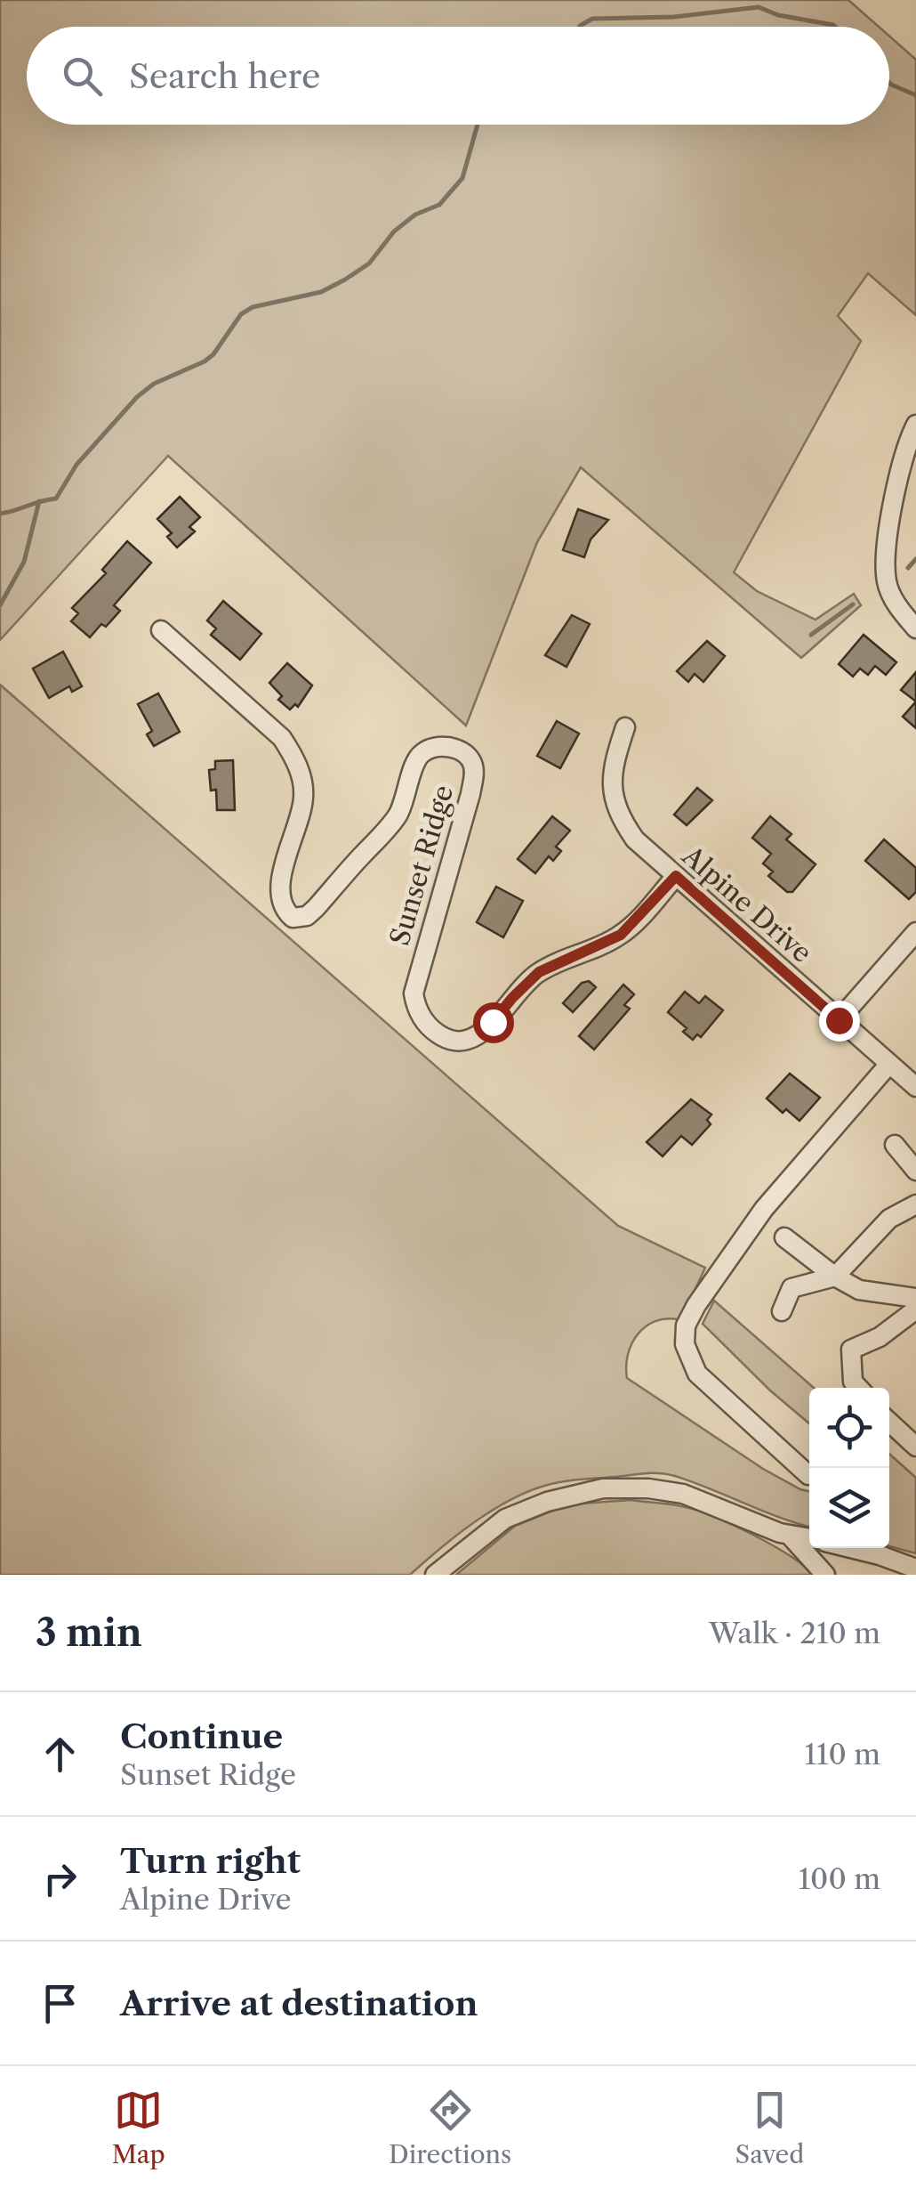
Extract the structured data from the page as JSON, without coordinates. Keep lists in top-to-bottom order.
{
  "streets": {
    "street": ["Sunset Ridge", "Alpine Drive"]
  },
  "crossings": [
    ["Sunset Ridge", "Alpine Drive"]
  ],
  "page": {
    "search": "Search here",
    "heading": ["3 min", "Walk · 210 m"],
    "list": [
      ["Continue", "Sunset Ridge", "110 m"],
      ["Turn right", "Alpine Drive", "100 m"],
      "Arrive at destination"
    ],
    "nav": ["Map", "Directions", "Saved"]
  }
}
